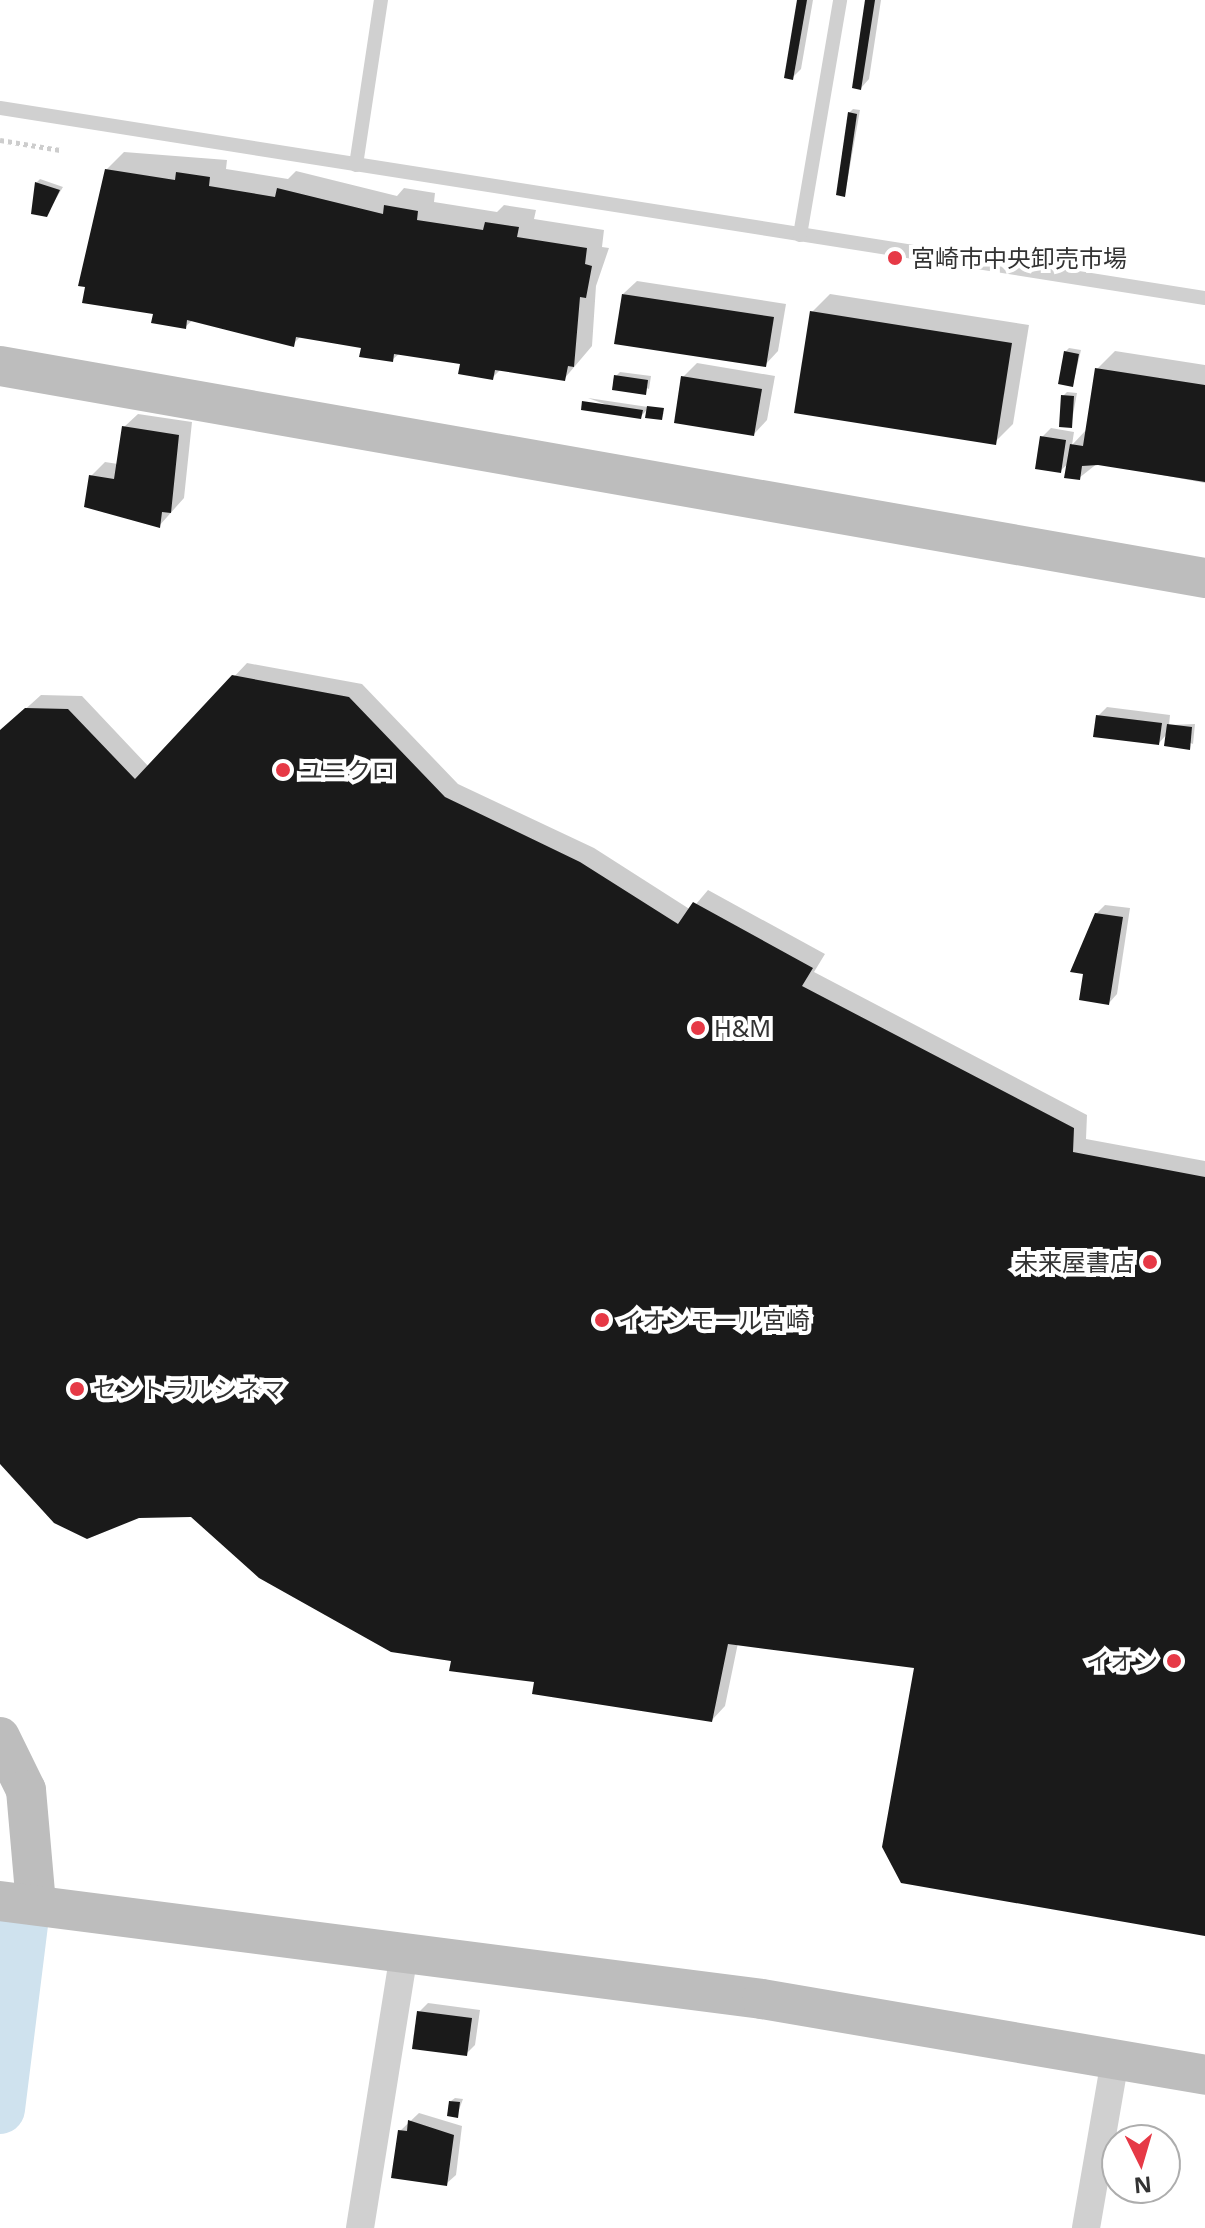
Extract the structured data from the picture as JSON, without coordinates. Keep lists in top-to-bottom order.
{
  "places": [
    "宮崎市中央卸売市場",
    "ユニクロ",
    "H&M",
    "未来屋書店",
    "イオンモール宮崎",
    "セントラルシネマ",
    "イオン"
  ],
  "north": "bottom"
}
